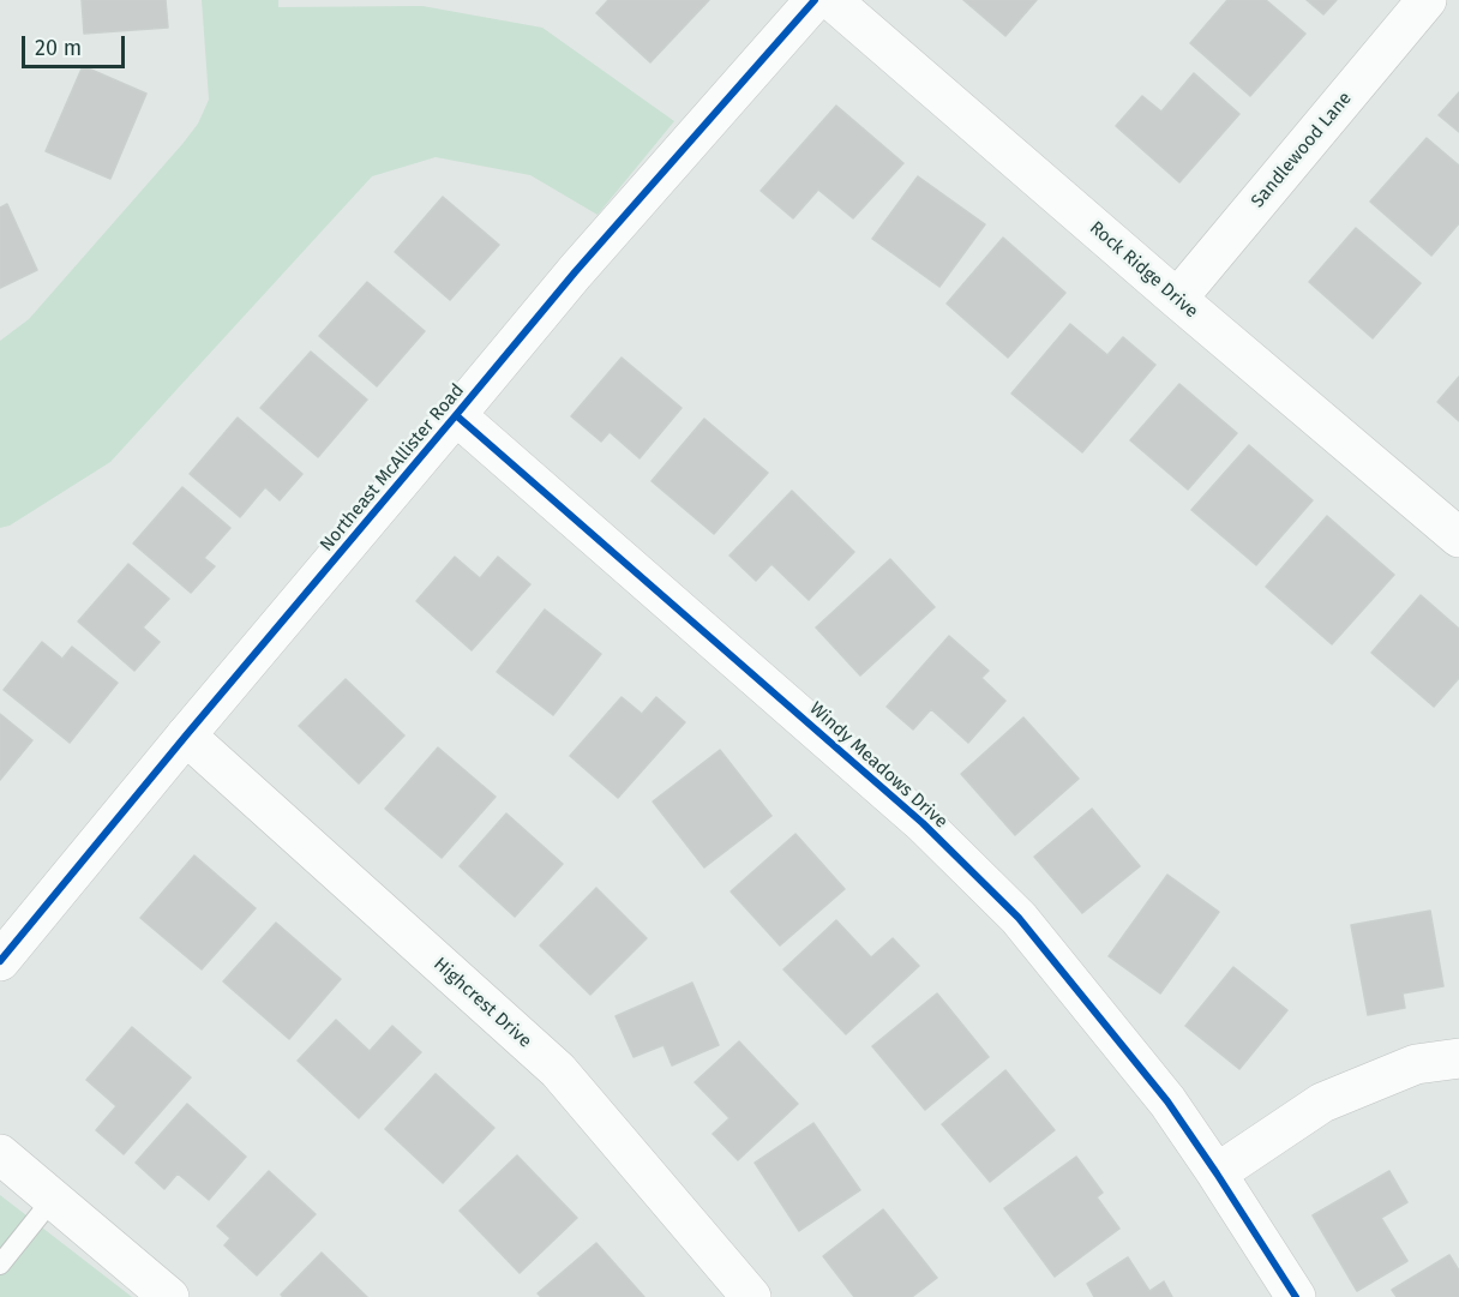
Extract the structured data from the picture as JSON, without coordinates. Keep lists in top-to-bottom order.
{
  "streets": {
    "street": [
      "Sandlewood Lane",
      "Rock Ridge Drive",
      "Northeast McAllister Road",
      "Windy Meadows Drive",
      "Highcrest Drive"
    ]
  },
  "crossings": [
    ["Sandlewood Lane", "Rock Ridge Drive"],
    ["Northeast McAllister Road", "Windy Meadows Drive"],
    ["Northeast McAllister Road", "Highcrest Drive"]
  ],
  "scale_bar": "20 m"
}
